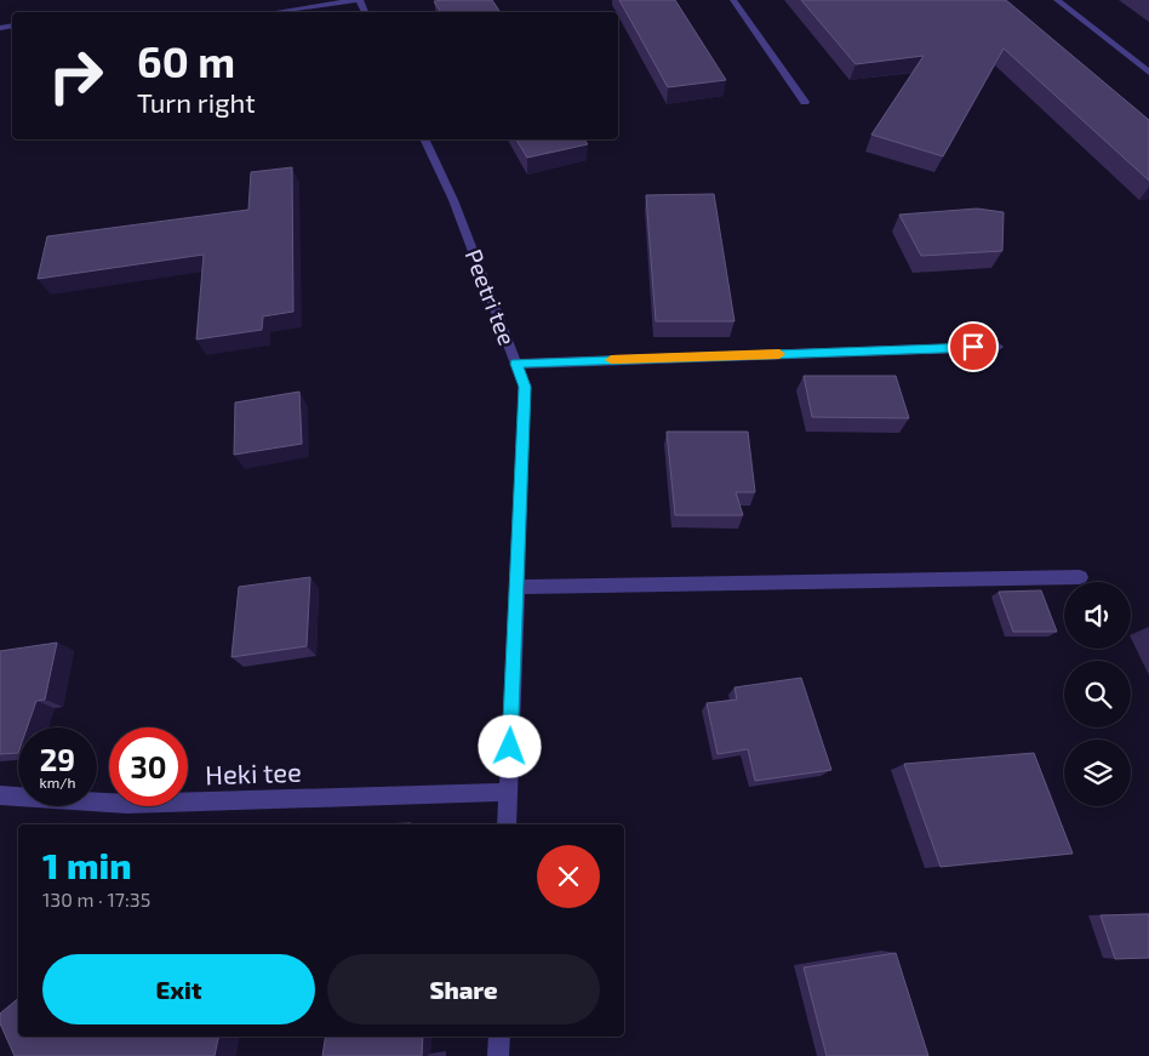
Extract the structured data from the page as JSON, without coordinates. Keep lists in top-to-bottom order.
{
  "streets": {
    "street": ["Peetri tee", "Heki tee"]
  },
  "crossings": [
    ["Peetri tee", "Heki tee"]
  ],
  "page": {
    "turn": ["60 m", "Turn right"],
    "speed": "29 km/h",
    "limit": "30",
    "heading": ["1 min", "130 m · 17:35"],
    "buttons": ["Exit", "Share"]
  }
}
